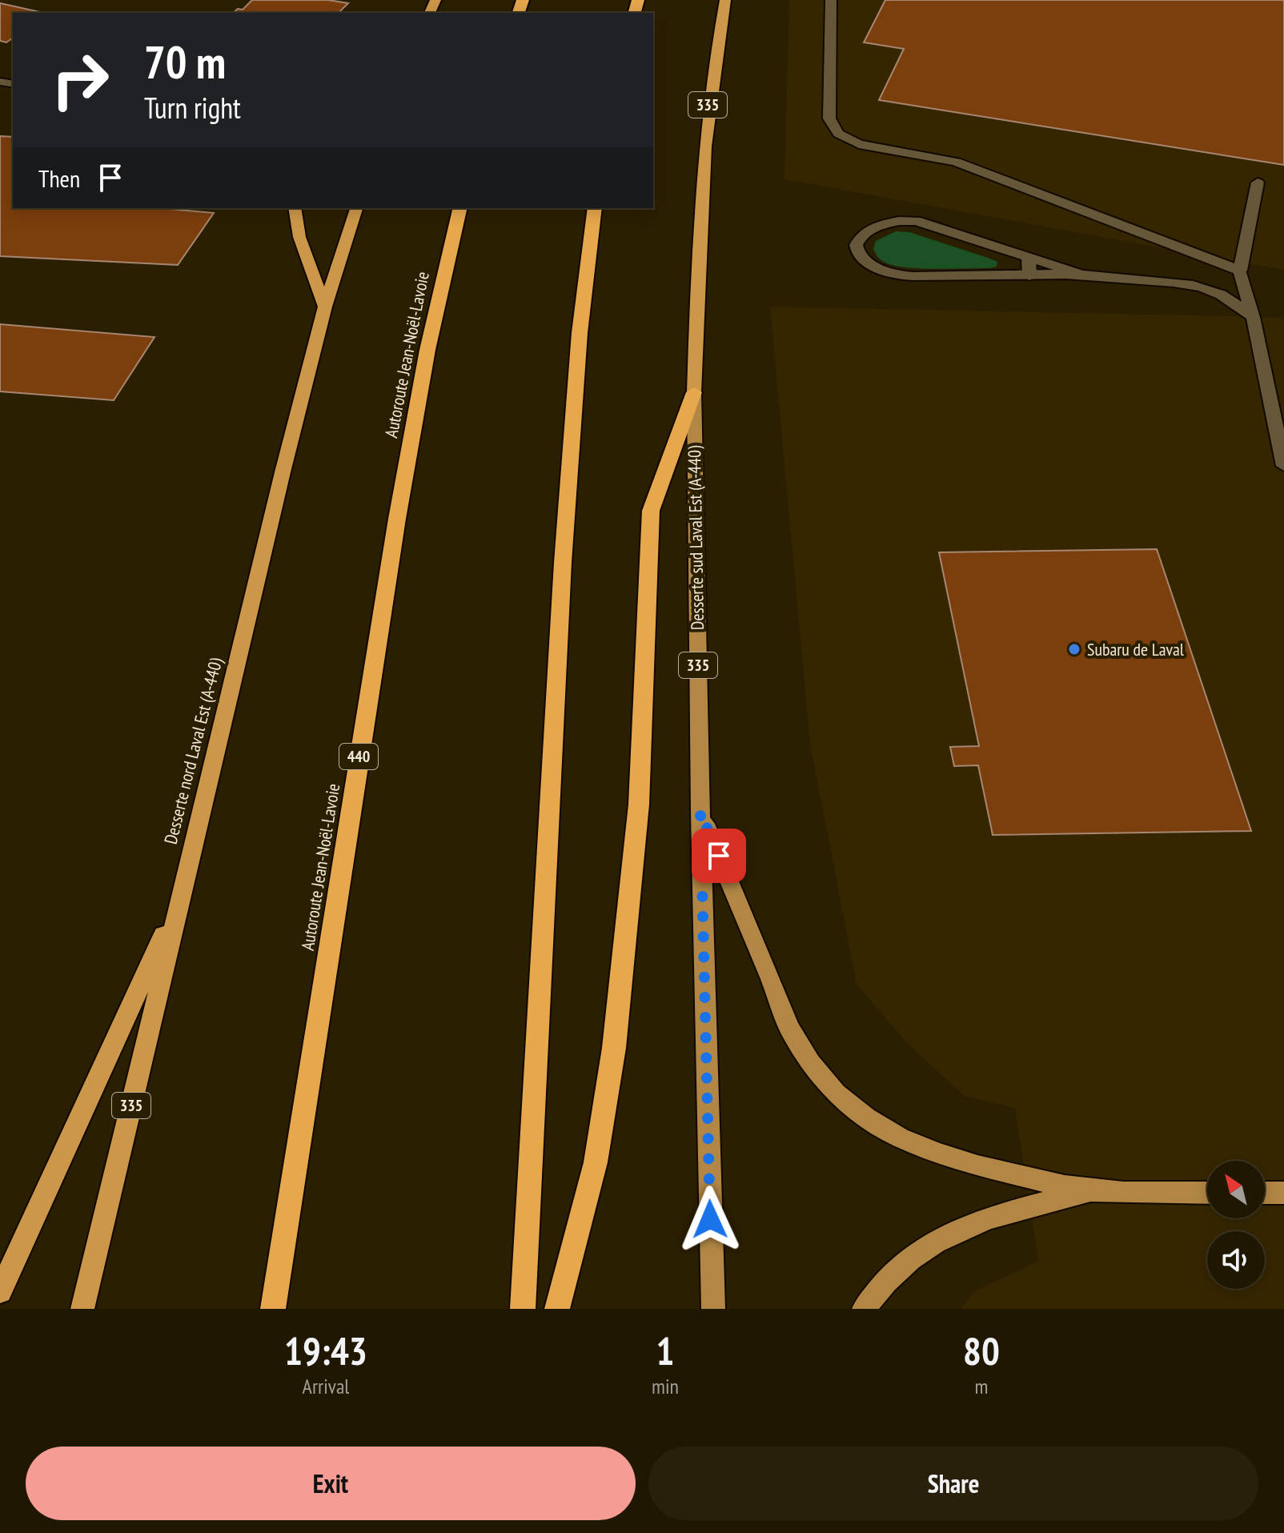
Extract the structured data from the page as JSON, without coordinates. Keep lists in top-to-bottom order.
{
  "streets": {
    "highway": [
      "335",
      "Autoroute Jean-Noël-Lavoie",
      "Desserte sud Laval Est (A-440)",
      "Desserte nord Laval Est (A-440)",
      "440"
    ]
  },
  "places": ["Subaru de Laval"],
  "north": "top left",
  "page": {
    "turn": ["70 m", "Turn right"],
    "then": "Then",
    "eta": [
      "19:43",
      "Arrival",
      "1",
      "min",
      "80",
      "m"
    ],
    "buttons": ["Exit", "Share"]
  }
}
